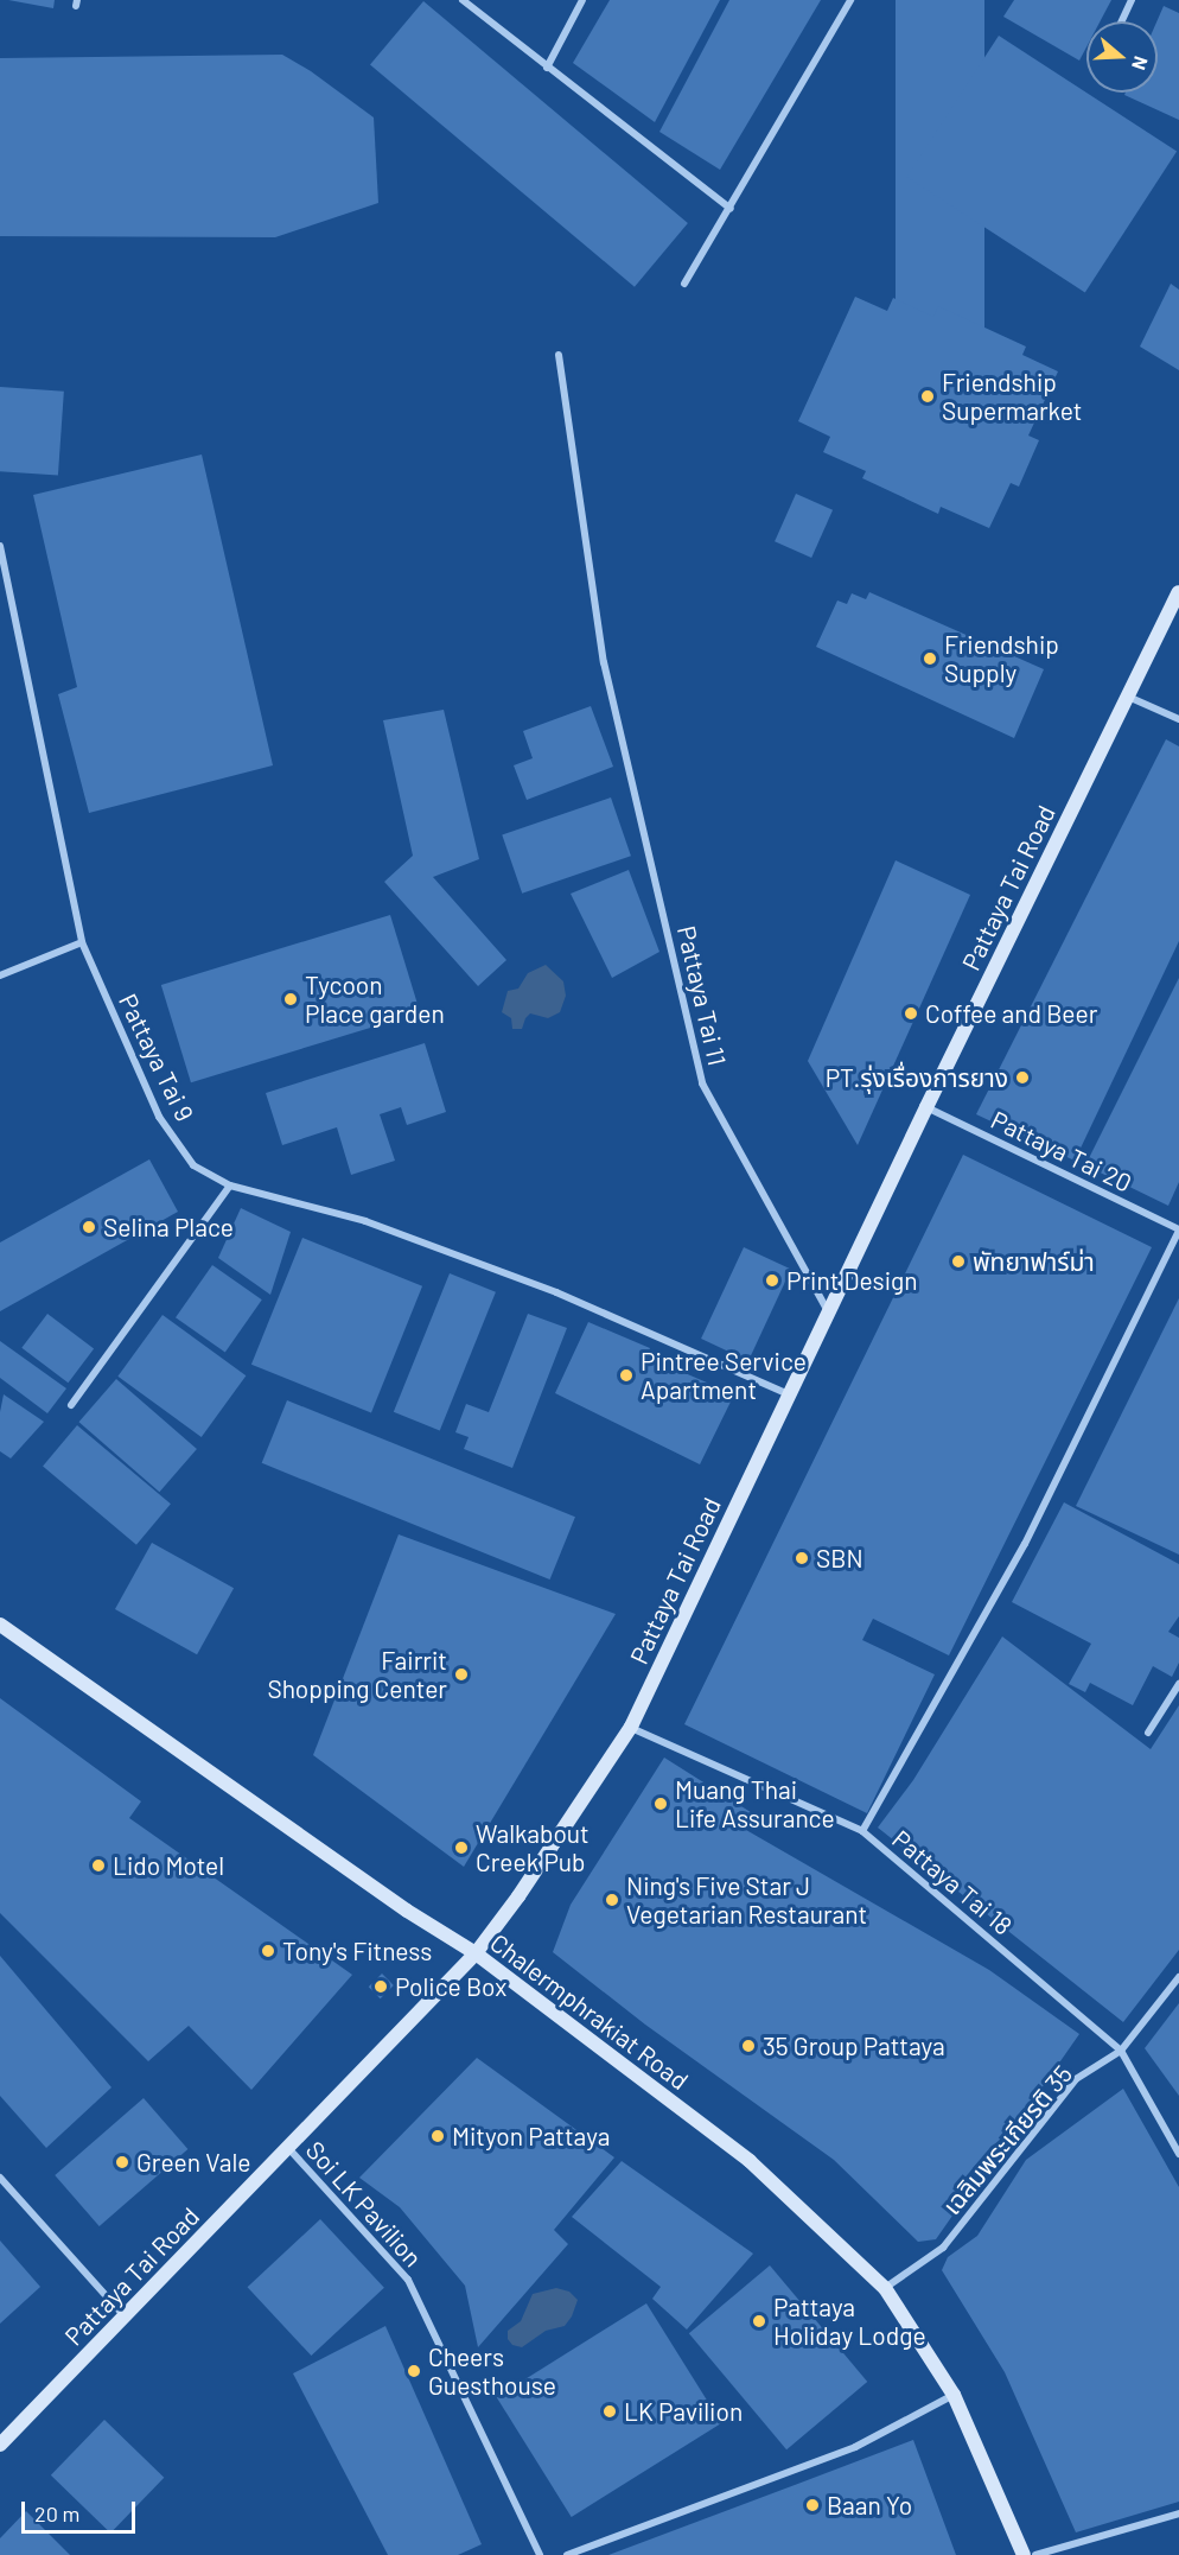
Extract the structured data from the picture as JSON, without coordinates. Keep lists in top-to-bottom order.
{
  "streets": {
    "main road": ["Pattaya Tai Road", "Chalermphrakiat Road"],
    "street": [
      "Pattaya Tai 11",
      "Pattaya Tai 9",
      "Pattaya Tai 20",
      "Pattaya Tai 18",
      "เฉลิมพระเกียรติ 35",
      "Soi LK Pavilion"
    ]
  },
  "crossings": [
    ["Pattaya Tai Road", "Pattaya Tai 11"],
    ["Pattaya Tai Road", "Pattaya Tai 9"],
    ["Pattaya Tai Road", "Pattaya Tai 20"],
    ["Pattaya Tai Road", "Pattaya Tai 18"],
    ["Pattaya Tai Road", "Chalermphrakiat Road"],
    ["Pattaya Tai Road", "Soi LK Pavilion"],
    ["Pattaya Tai 18", "เฉลิมพระเกียรติ 35"],
    ["Chalermphrakiat Road", "เฉลิมพระเกียรติ 35"]
  ],
  "places": [
    "Friendship Supermarket",
    "Friendship Supply",
    "Tycoon Place garden",
    "Coffee and Beer",
    "PT.รุ่งเรื่องการยาง",
    "Selina Place",
    "พัทยาฟาร์ม่า",
    "Print Design",
    "Pintree Service Apartment",
    "SBN",
    "Fairrit Shopping Center",
    "Muang Thai Life Assurance",
    "Walkabout Creek Pub",
    "Lido Motel",
    "Ning's Five Star J Vegetarian Restaurant",
    "Tony's Fitness",
    "Police Box",
    "35 Group Pattaya",
    "Mityon Pattaya",
    "Green Vale",
    "Pattaya Holiday Lodge",
    "Cheers Guesthouse",
    "LK Pavilion",
    "Baan Yo"
  ],
  "scale_bar": "20 m",
  "north": "right"
}
